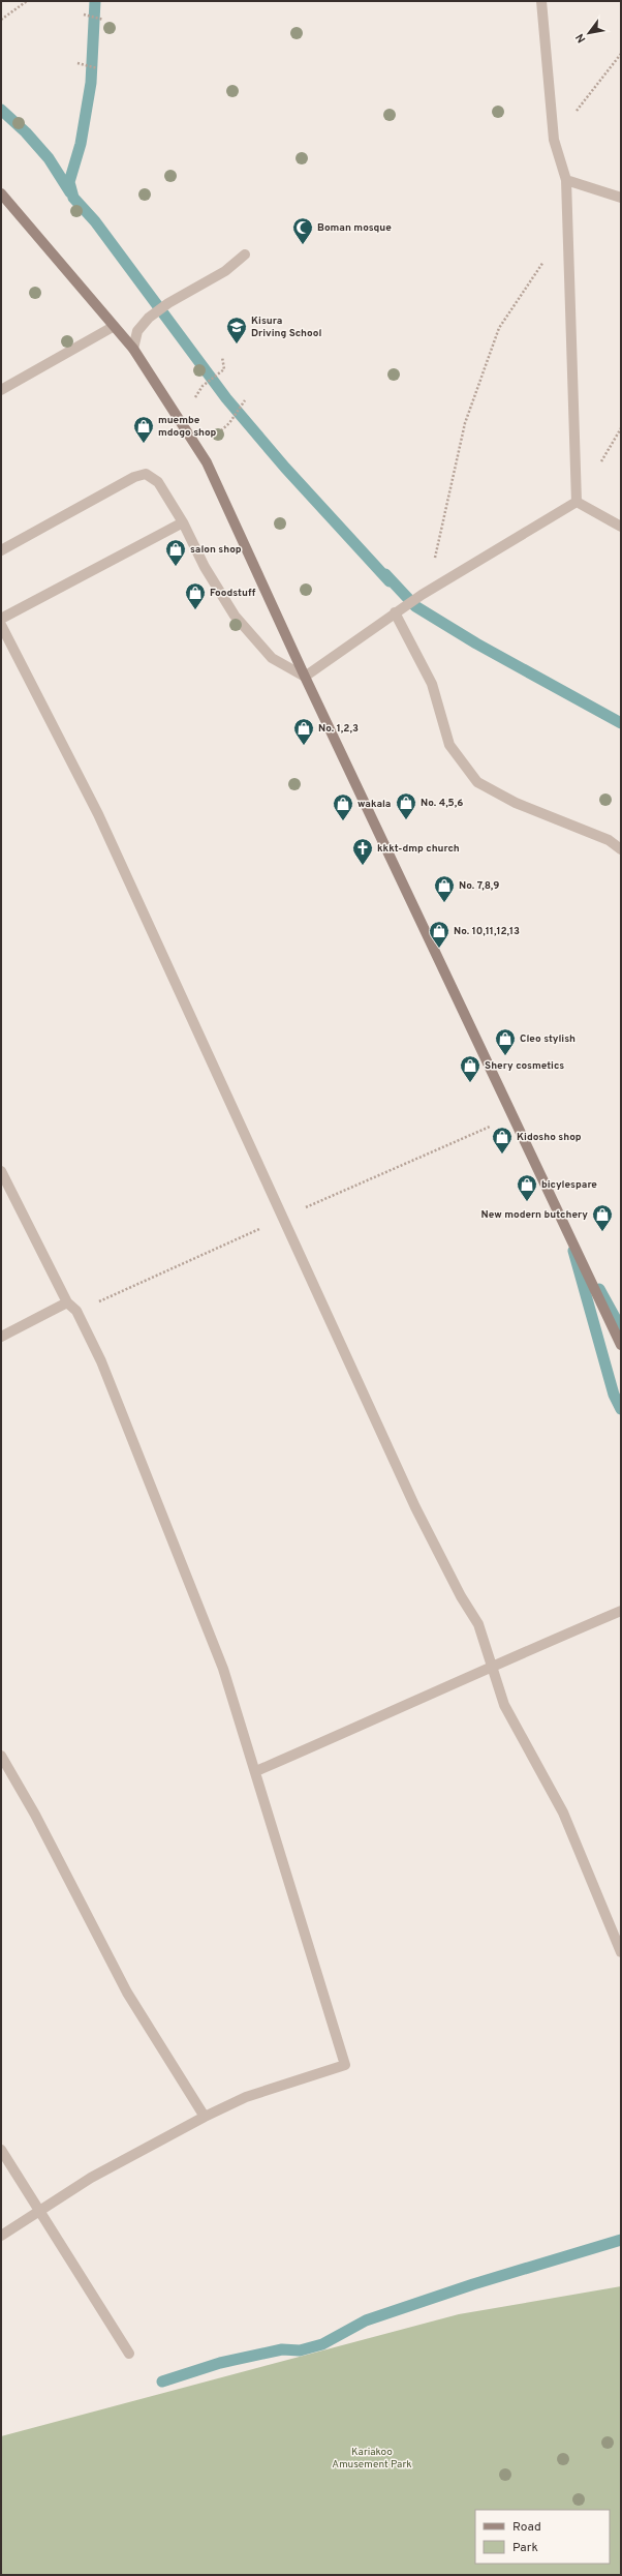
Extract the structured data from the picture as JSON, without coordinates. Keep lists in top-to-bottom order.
{
  "parks": ["Kariakoo Amusement Park"],
  "places": {
    "mosque": ["Boman mosque"],
    "school or university": ["Kisura Driving School"],
    "shop": [
      "muembe mdogo shop",
      "salon shop",
      "Foodstuff",
      "No. 1,2,3",
      "No. 4,5,6",
      "wakala",
      "No. 7,8,9",
      "No. 10,11,12,13",
      "Cleo stylish",
      "Shery cosmetics",
      "Kidosho shop",
      "bicylespare",
      "New modern butchery"
    ],
    "church": ["kkkt-dmp church"]
  },
  "legend": ["Road", "Park"],
  "north": "bottom left"
}
